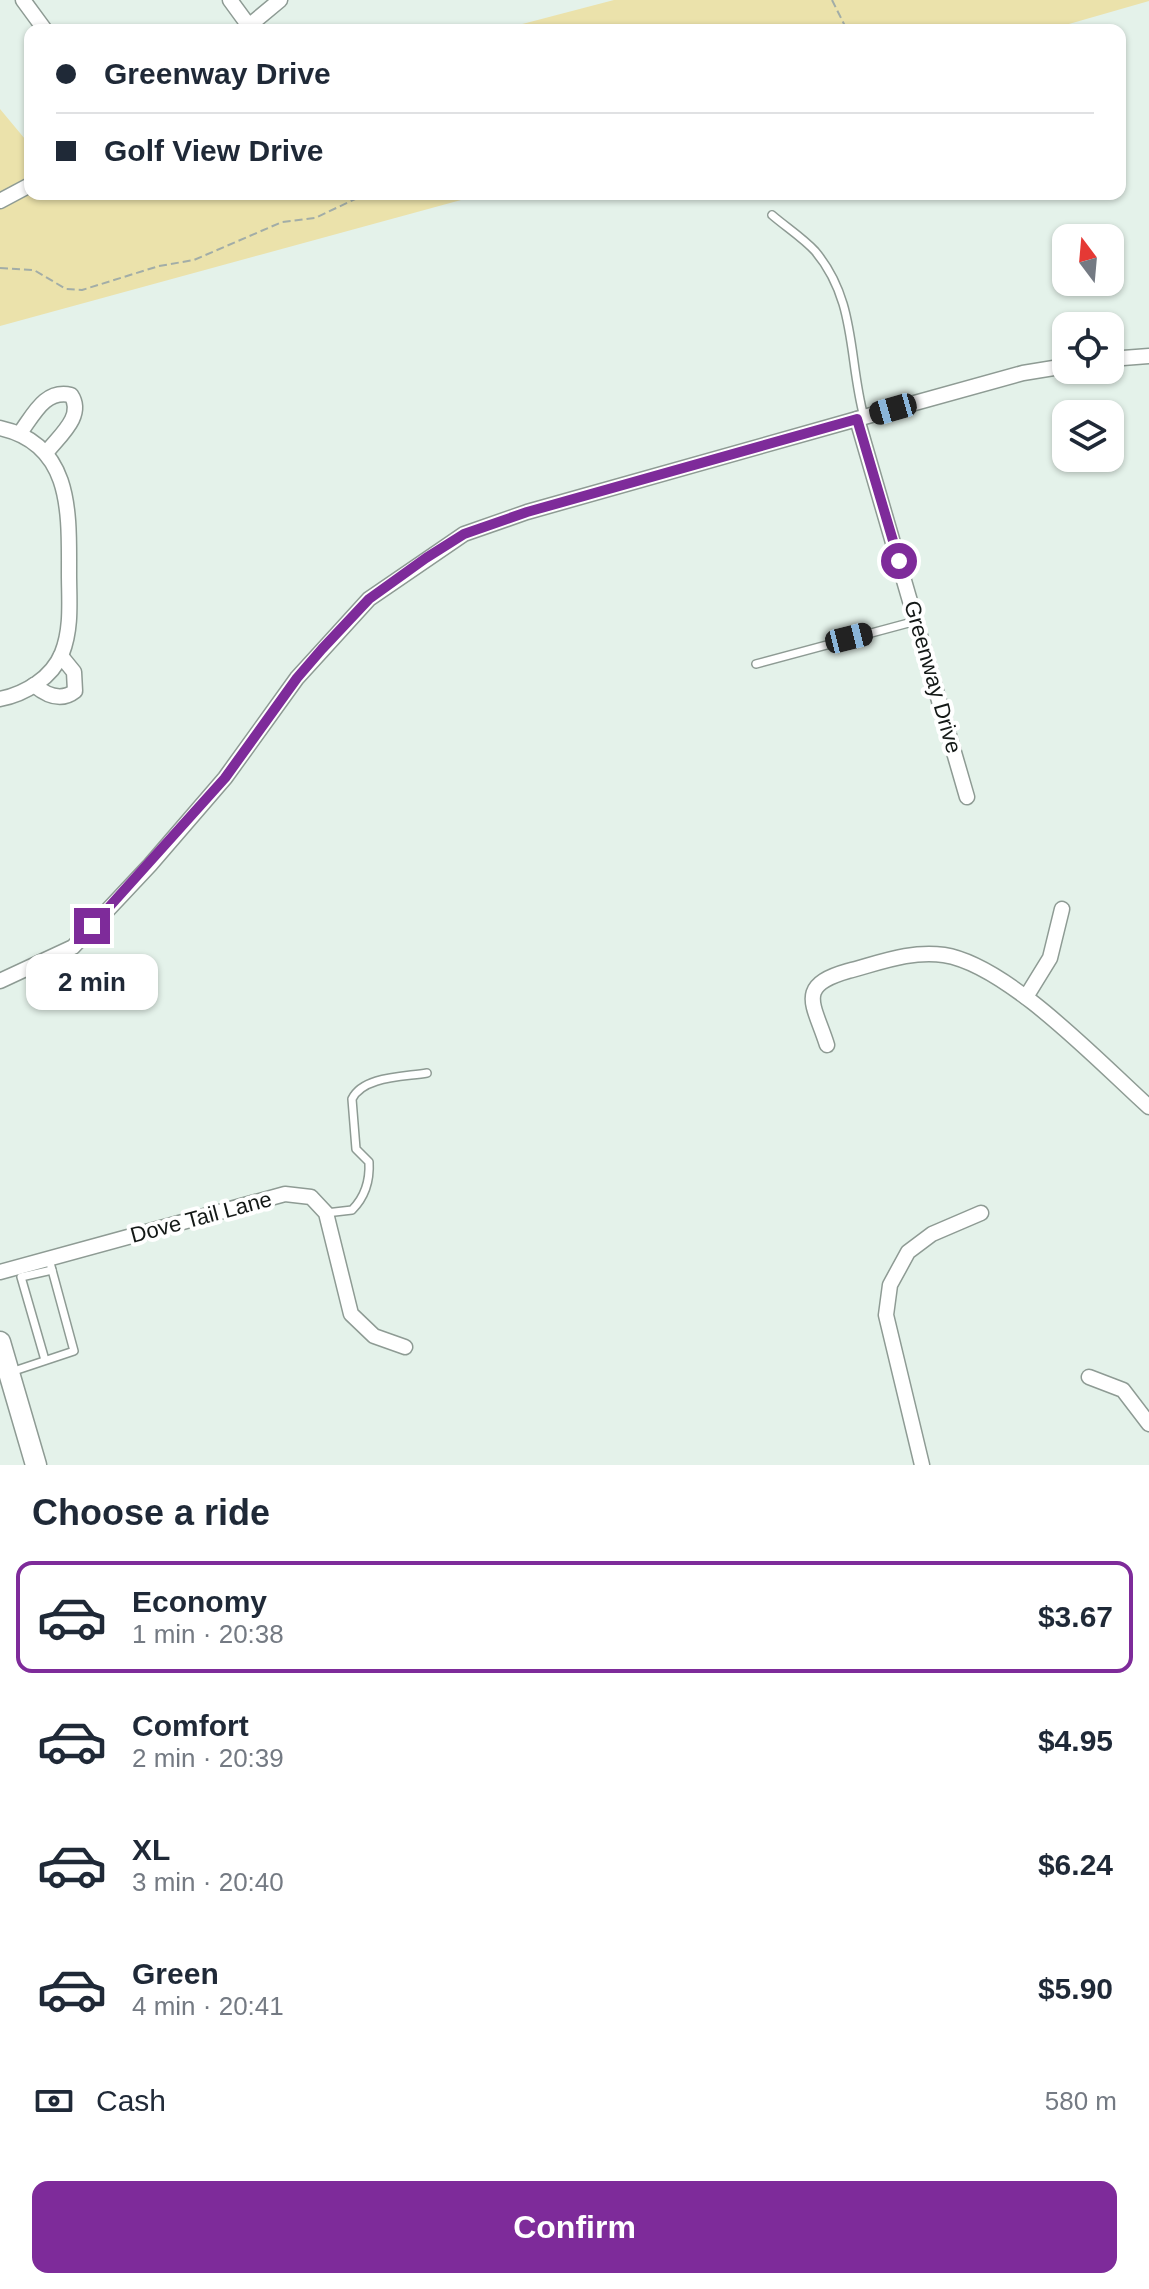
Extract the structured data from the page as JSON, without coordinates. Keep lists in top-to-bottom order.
{
  "streets": {
    "street": ["Greenway Drive", "Dove Tail Lane"]
  },
  "north": "top",
  "page": {
    "banner": ["Greenway Drive", "Golf View Drive"],
    "bubble": "2 min",
    "heading": "Choose a ride",
    "list": [
      {
        "name": "Economy",
        "note": "1 min · 20:38",
        "value": "$3.67"
      },
      {
        "name": "Comfort",
        "note": "2 min · 20:39",
        "value": "$4.95"
      },
      {
        "name": "XL",
        "note": "3 min · 20:40",
        "value": "$6.24"
      },
      {
        "name": "Green",
        "note": "4 min · 20:41",
        "value": "$5.90"
      }
    ],
    "pay": ["Cash", "580 m"],
    "buttons": "Confirm"
  }
}
